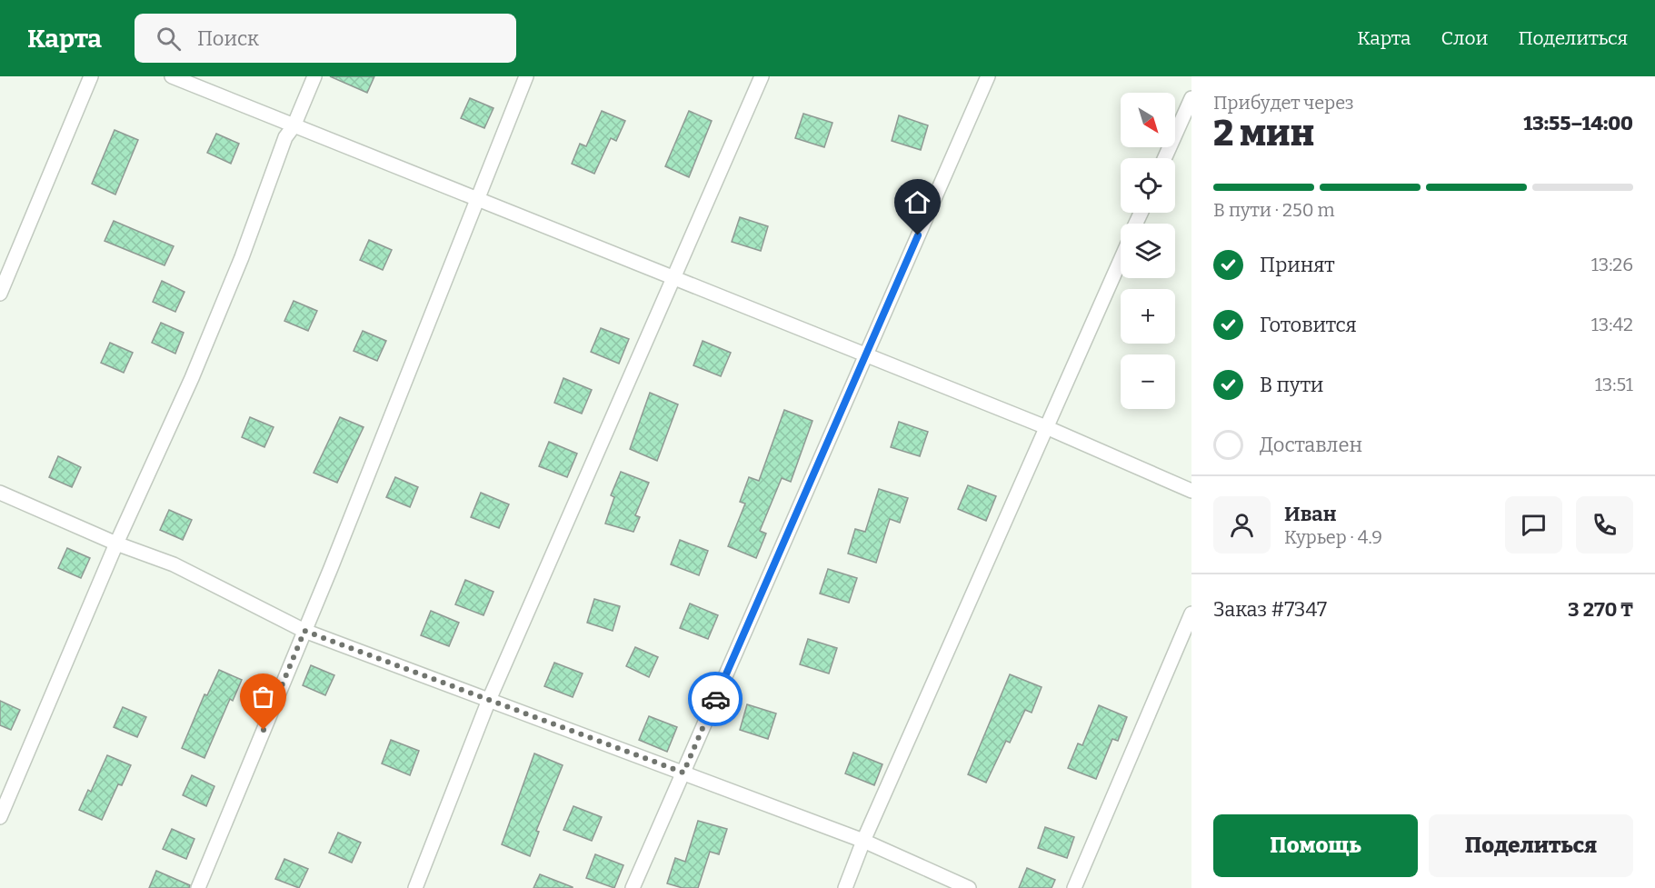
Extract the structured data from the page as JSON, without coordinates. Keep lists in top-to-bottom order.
{
  "north": "bottom right",
  "page": {
    "header": "Карта",
    "search": "Поиск",
    "nav": ["Карта", "Слои", "Поделиться"],
    "heading": ["2 мин", "Прибудет через", "13:55–14:00"],
    "panel": [
      "Иван",
      "Курьер · 4.9",
      "Заказ #7347",
      "3 270 ₸"
    ],
    "map_buttons": ["+", "−"],
    "bar": "В пути · 250 m",
    "list": [
      ["Принят", "13:26"],
      ["Готовится", "13:42"],
      ["В пути", "13:51"],
      "Доставлен"
    ],
    "buttons": ["Помощь", "Поделиться"]
  }
}
